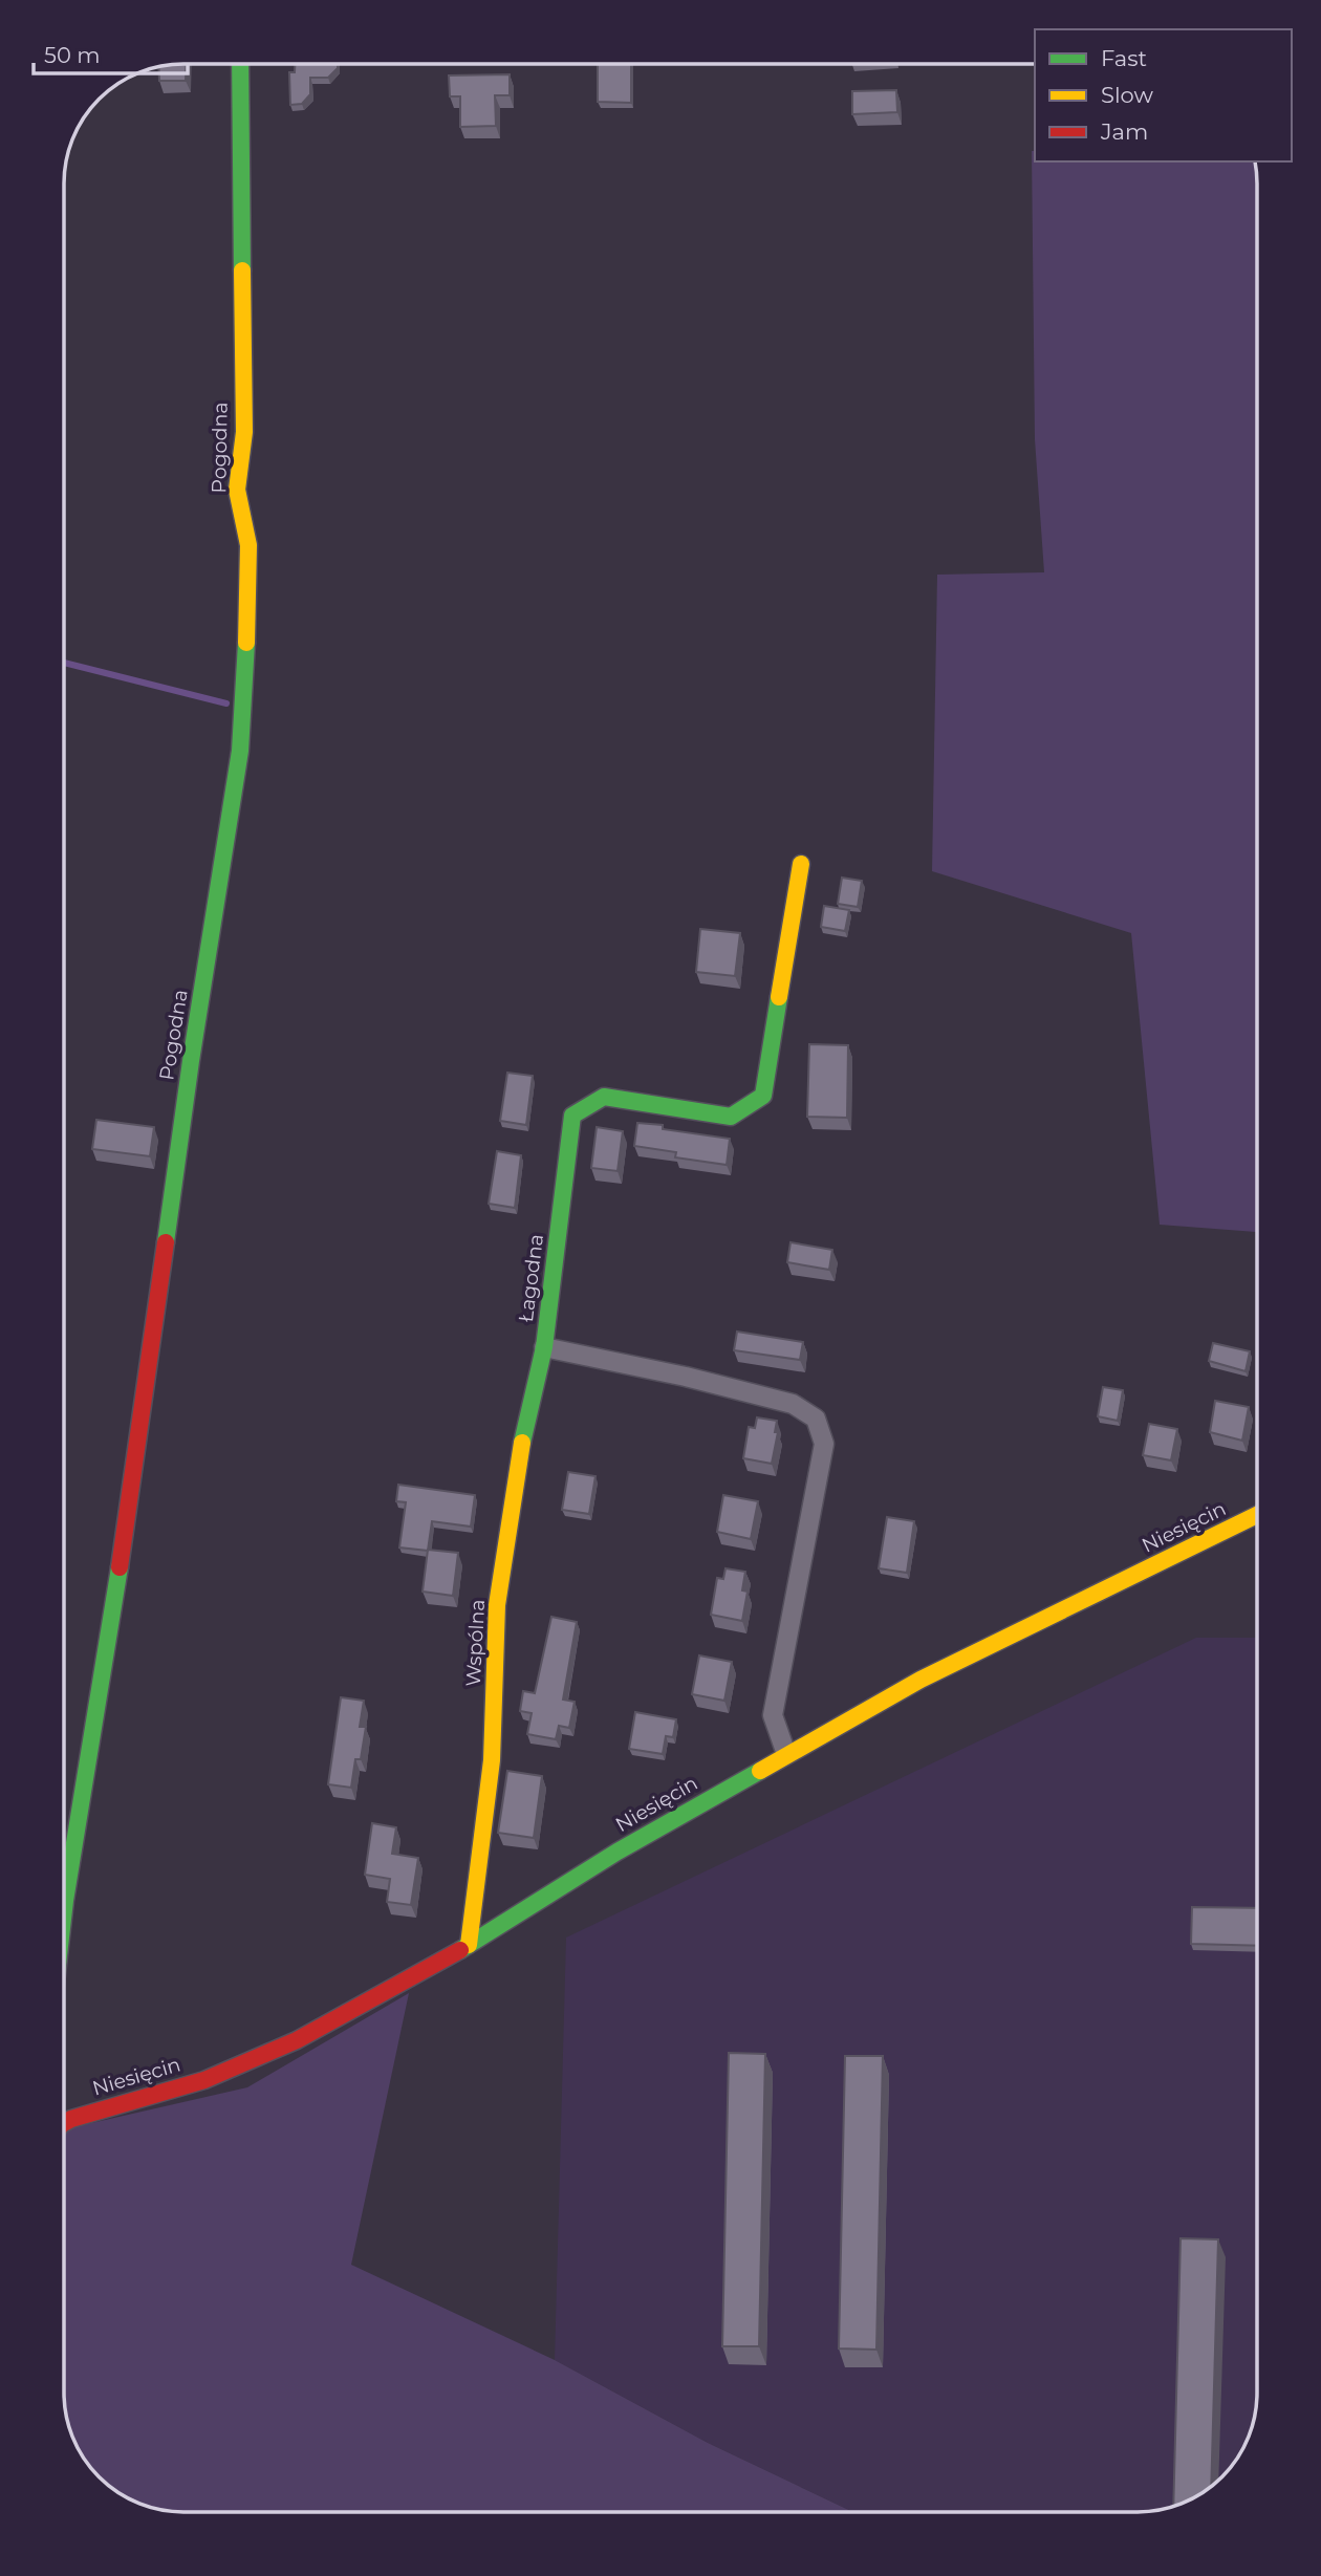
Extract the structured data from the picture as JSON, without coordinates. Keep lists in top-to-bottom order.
{
  "streets": {
    "street": [
      "Pogodna",
      "Łagodna",
      "Niesięcin",
      "Wspólna"
    ]
  },
  "crossings": [
    ["Łagodna", "Niesięcin"],
    ["Łagodna", "Wspólna"],
    ["Niesięcin", "Wspólna"]
  ],
  "legend": ["Fast", "Slow", "Jam"],
  "scale_bar": "50 m"
}
